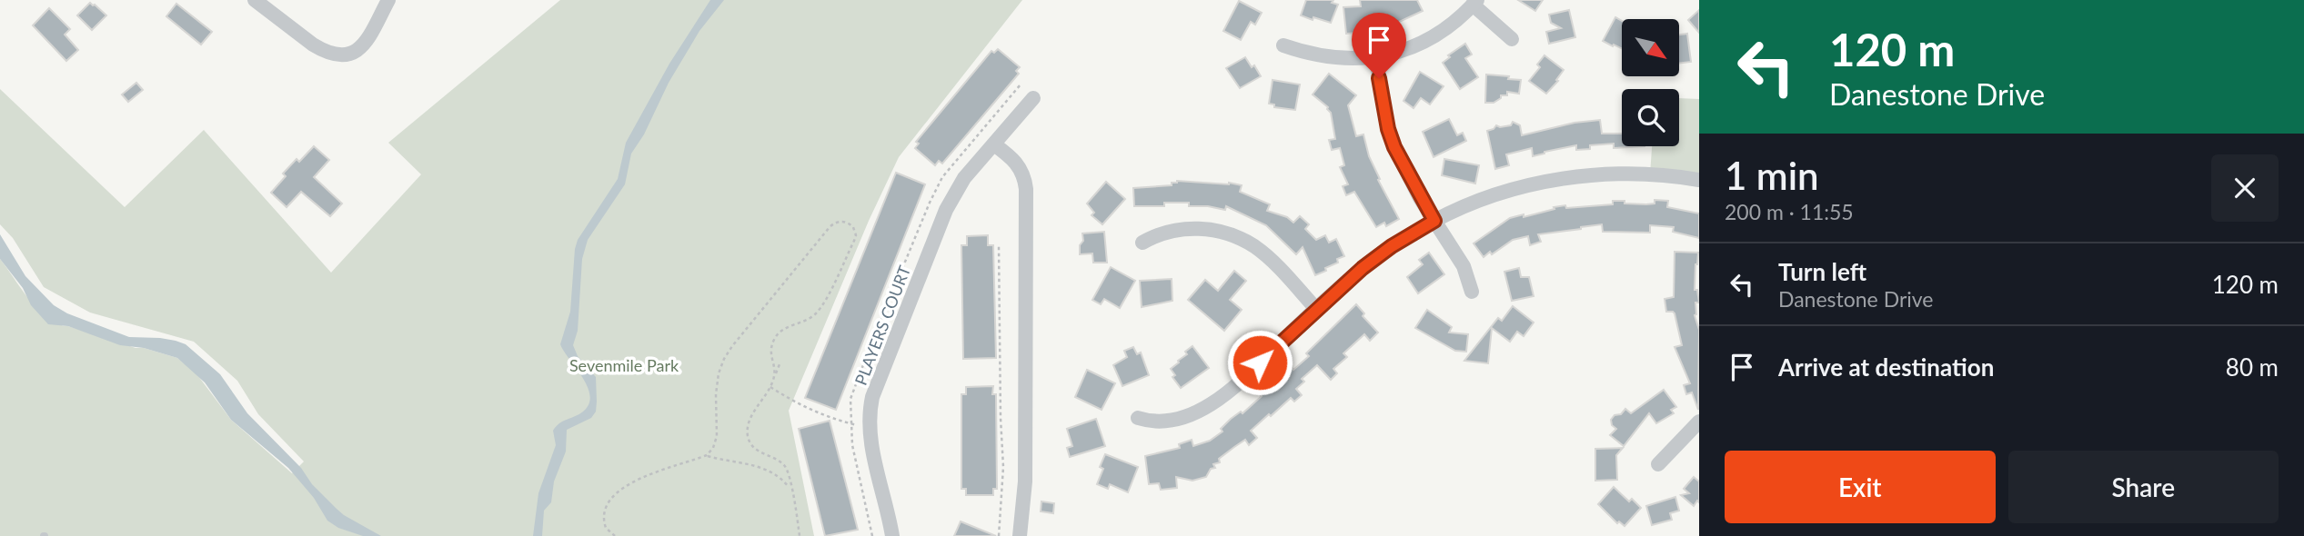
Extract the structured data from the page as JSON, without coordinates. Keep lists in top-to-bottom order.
{
  "streets": {
    "street": ["PLAYERS COURT"]
  },
  "parks": ["Sevenmile Park"],
  "north": "bottom right",
  "page": {
    "turn": ["120 m", "Danestone Drive"],
    "heading": ["1 min", "200 m · 11:55"],
    "list": [
      {
        "name": "Turn left",
        "note": "Danestone Drive",
        "value": "120 m"
      },
      {
        "name": "Arrive at destination",
        "value": "80 m"
      }
    ],
    "buttons": ["Exit", "Share"]
  }
}
